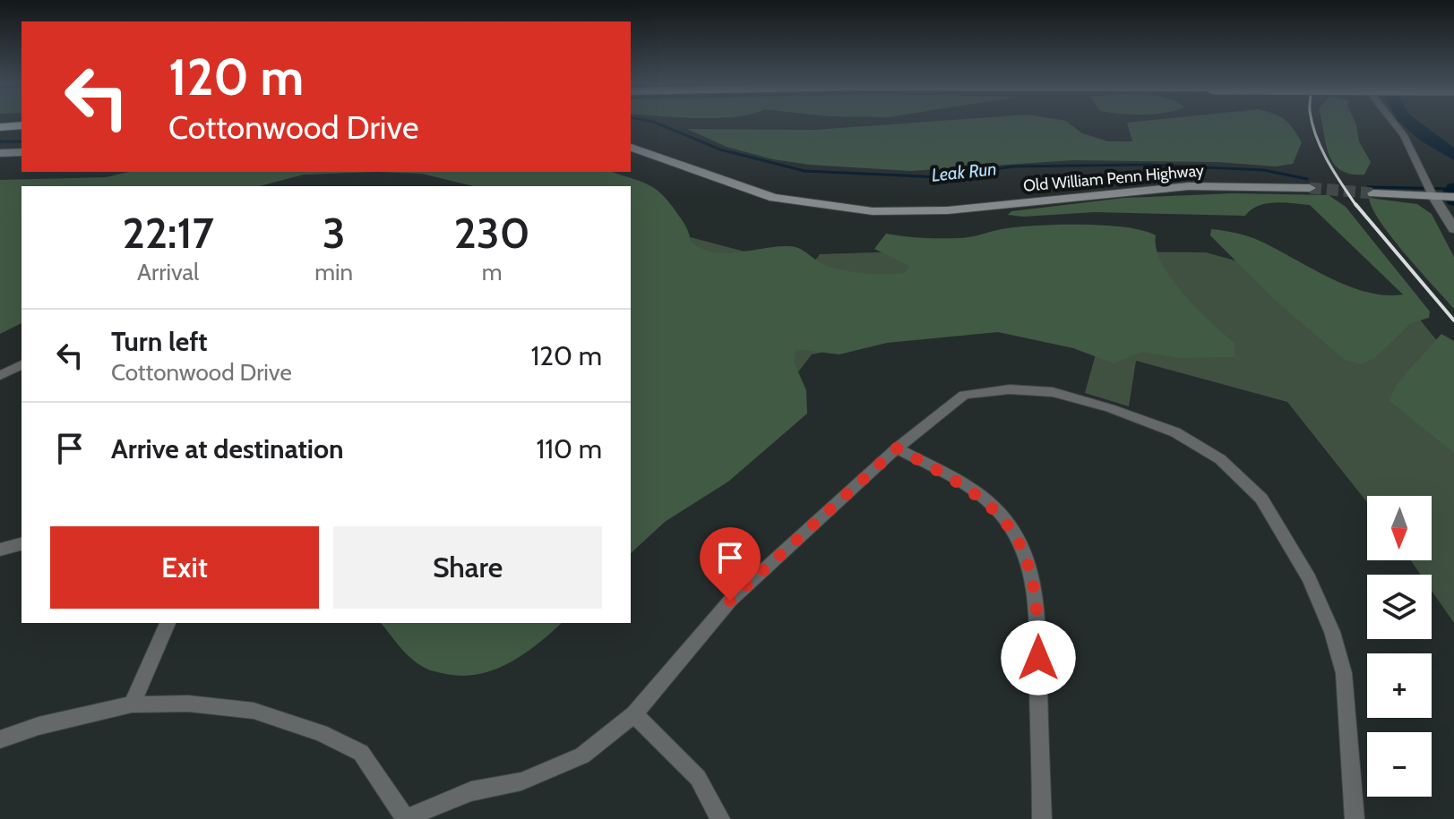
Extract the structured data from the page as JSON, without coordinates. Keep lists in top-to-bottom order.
{
  "streets": {
    "main road": ["Old William Penn Highway"]
  },
  "water": ["Leak Run"],
  "north": "bottom",
  "page": {
    "turn": ["120 m", "Cottonwood Drive"],
    "eta": [
      "22:17",
      "Arrival",
      "3",
      "min",
      "230",
      "m"
    ],
    "list": [
      {
        "name": "Turn left",
        "note": "Cottonwood Drive",
        "value": "120 m"
      },
      {
        "name": "Arrive at destination",
        "value": "110 m"
      }
    ],
    "map_buttons": ["+", "−"],
    "buttons": ["Exit", "Share"]
  }
}
